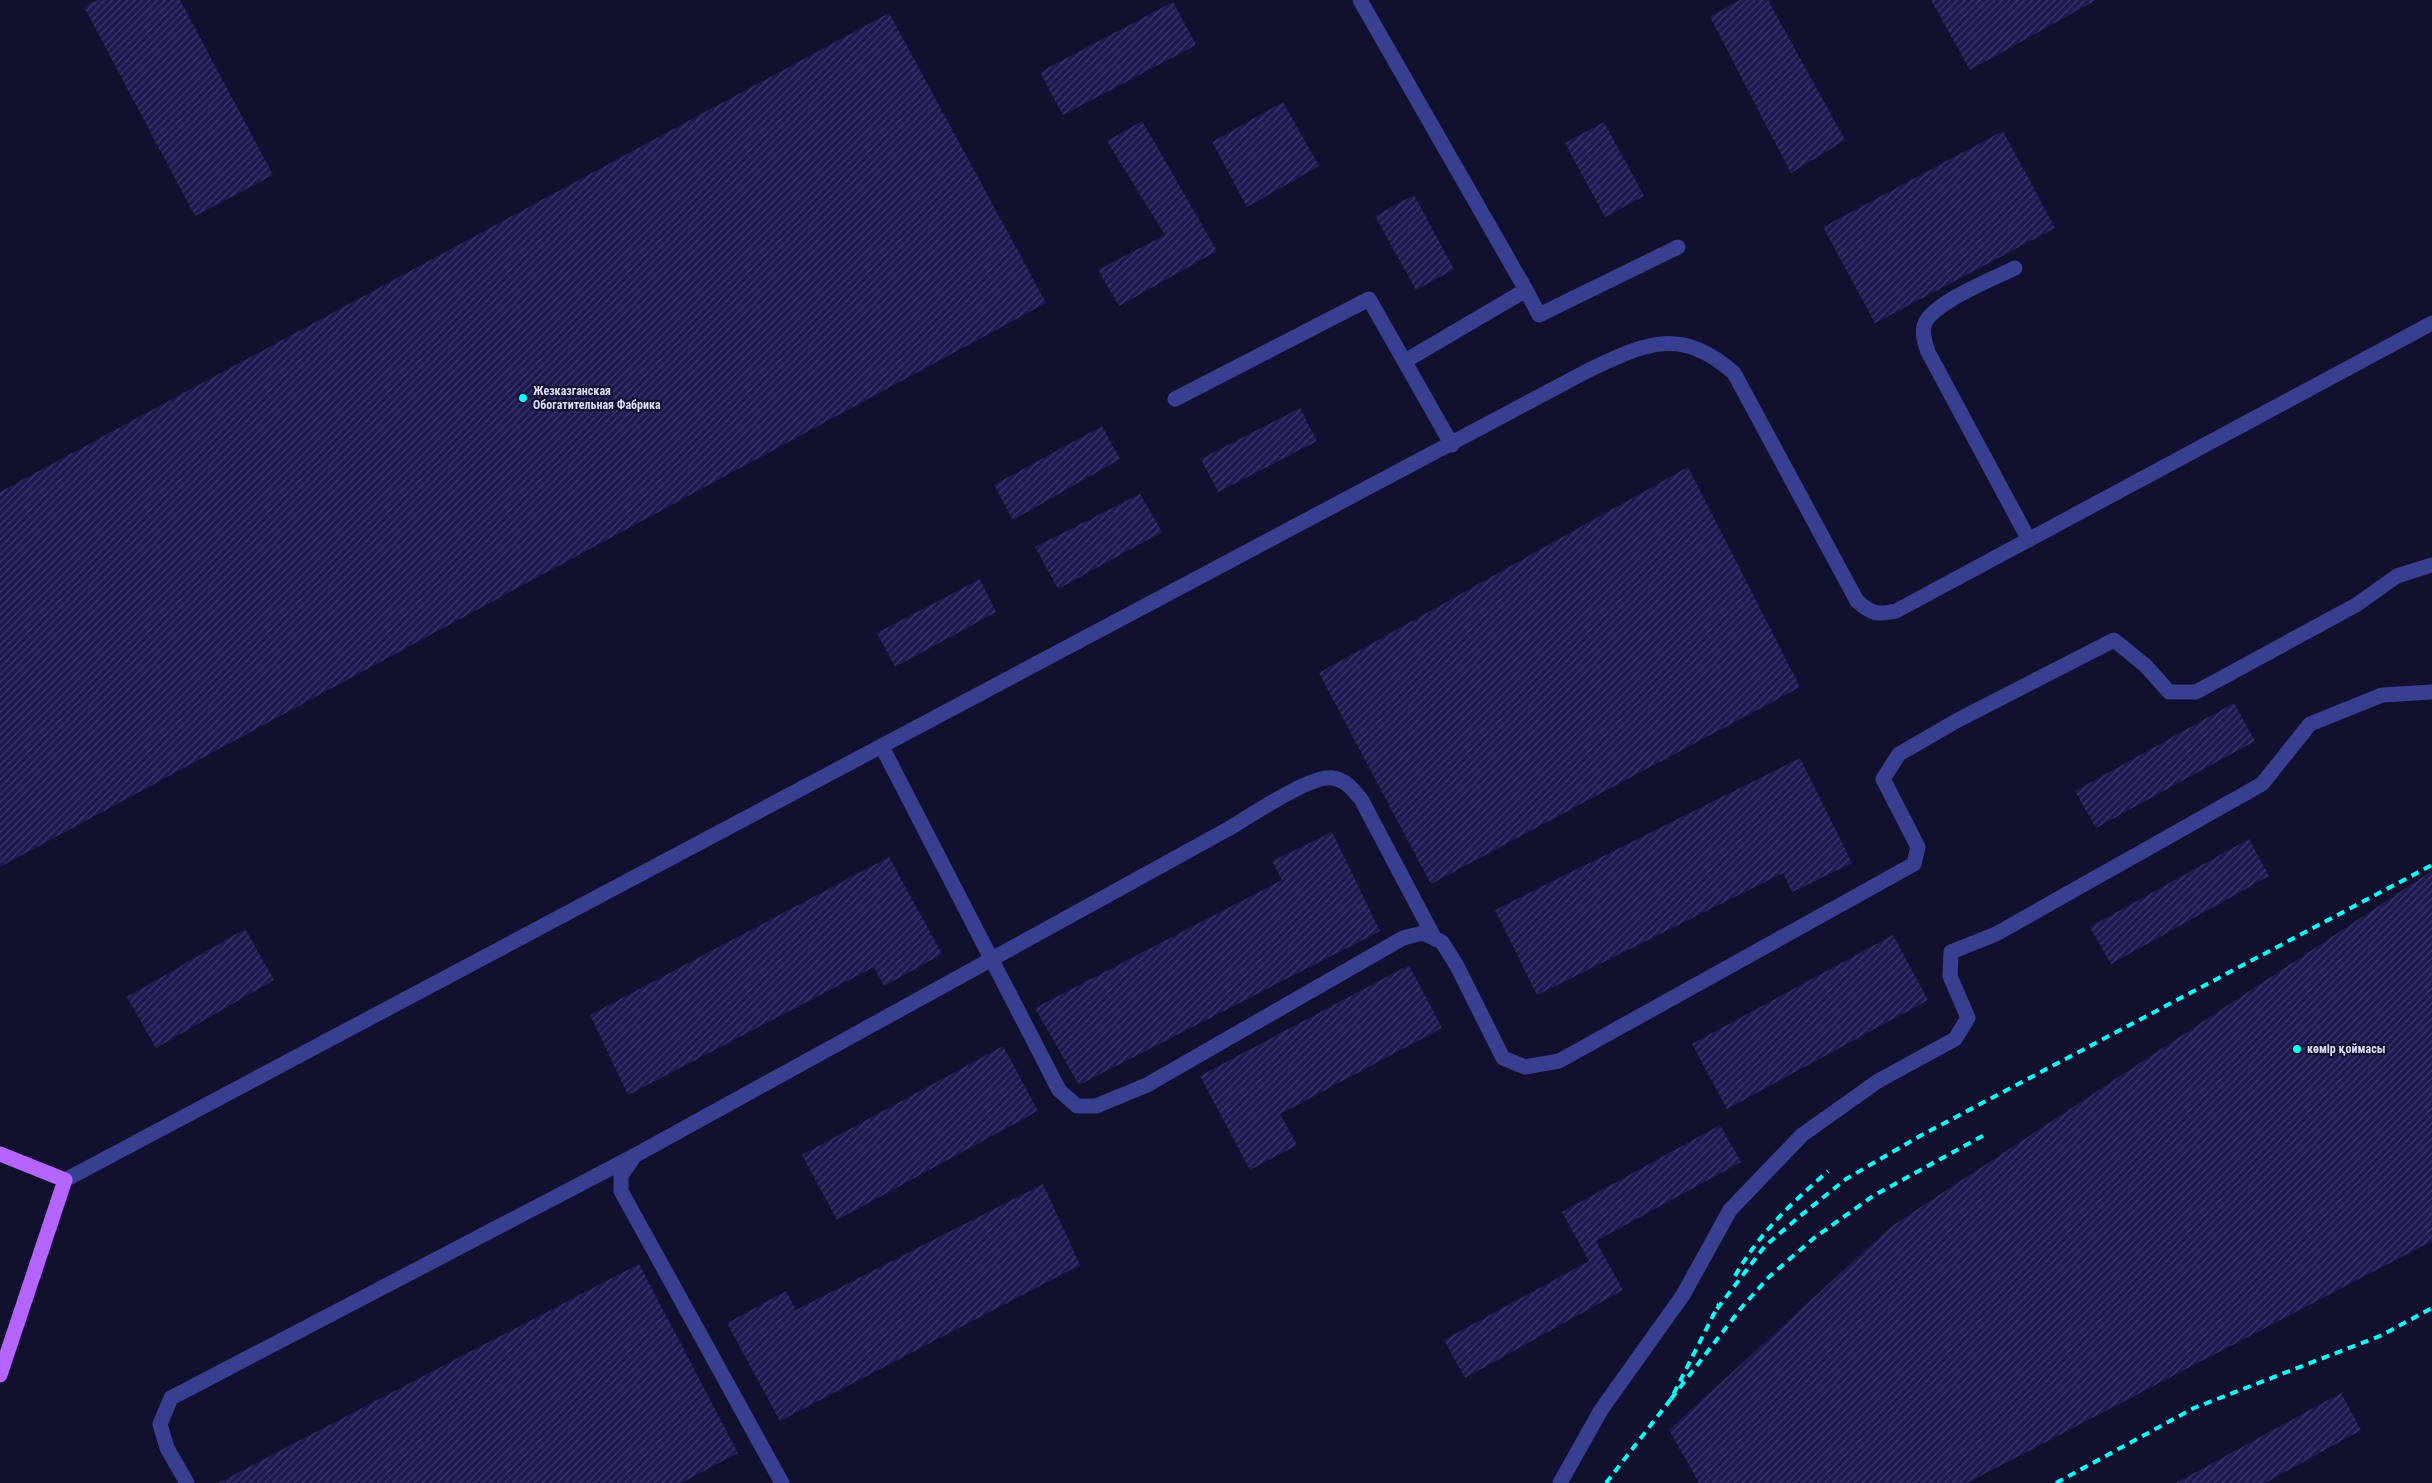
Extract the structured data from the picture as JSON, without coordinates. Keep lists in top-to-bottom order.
{
  "places": ["Жезказганская Обогатительная Фабрика", "көмір қоймасы"]
}
